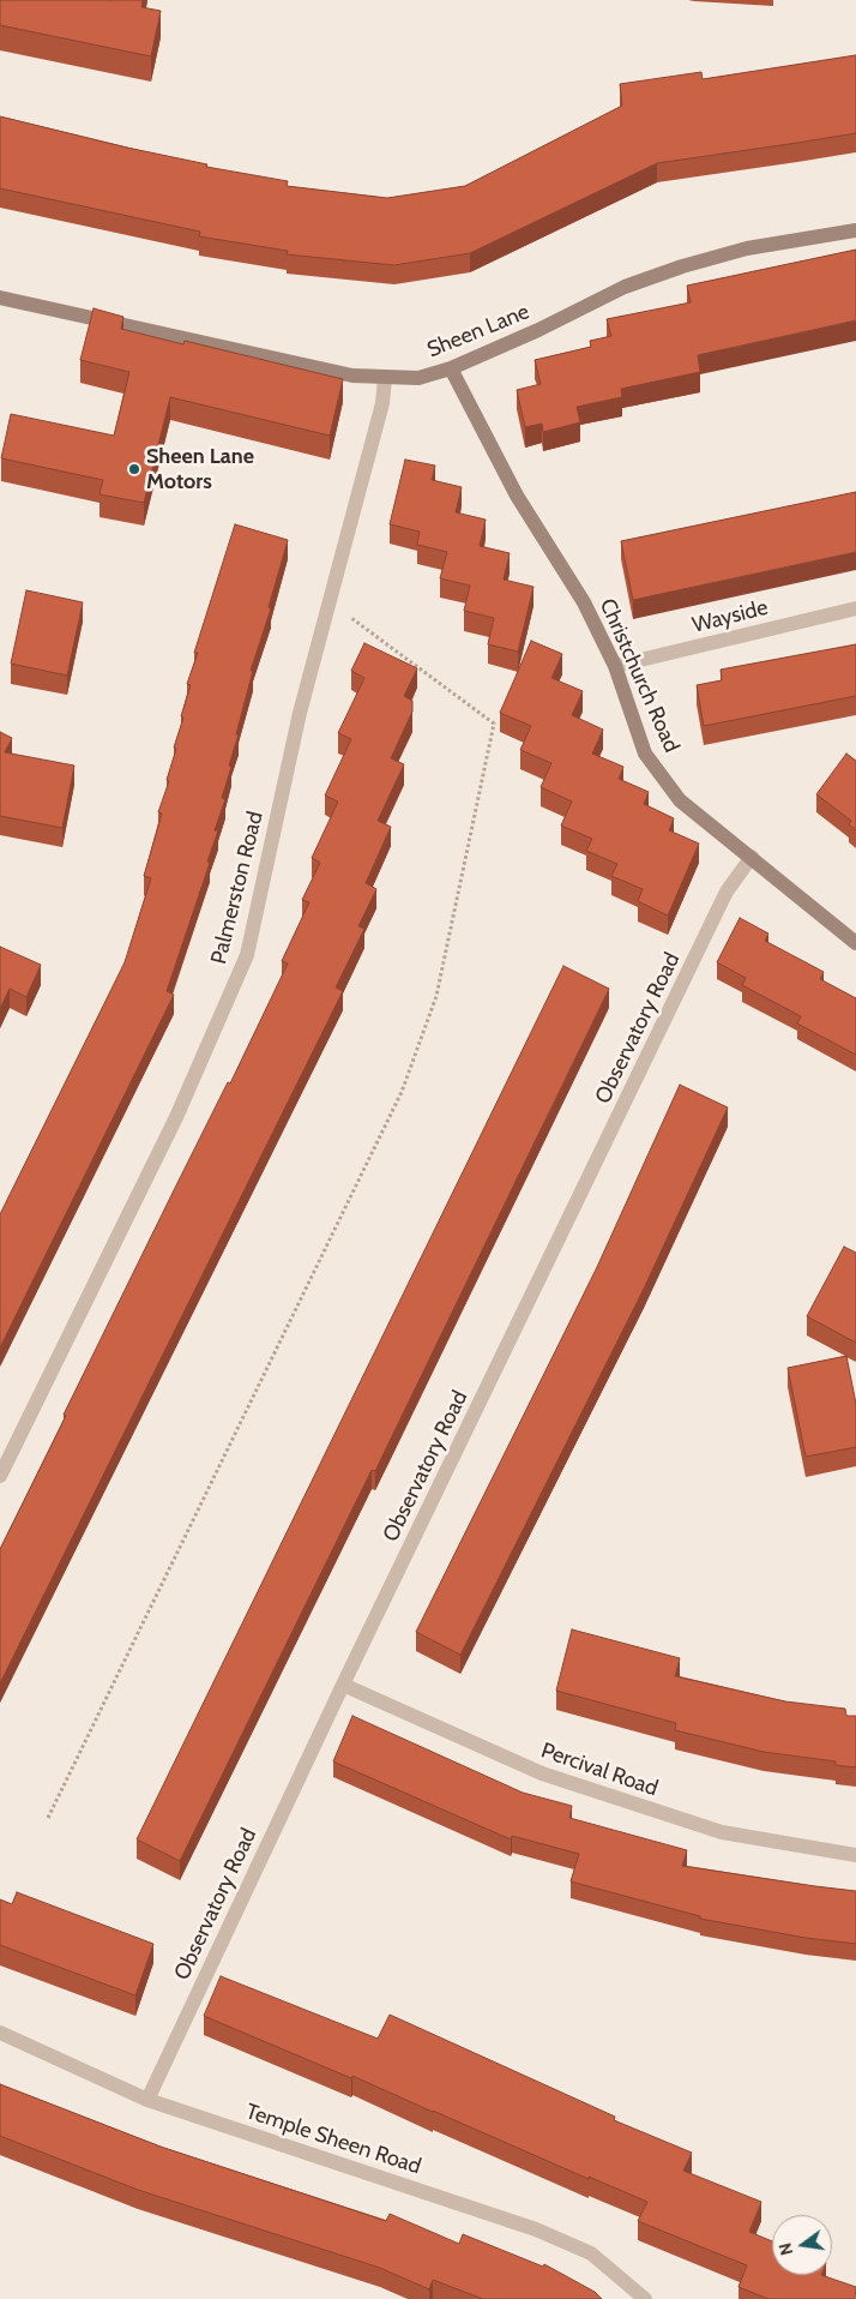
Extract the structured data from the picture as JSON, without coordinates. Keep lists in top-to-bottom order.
{
  "streets": {
    "main road": ["Sheen Lane", "Christchurch Road"],
    "street": [
      "Wayside",
      "Palmerston Road",
      "Observatory Road",
      "Percival Road",
      "Temple Sheen Road"
    ]
  },
  "crossings": [
    ["Sheen Lane", "Christchurch Road"],
    ["Sheen Lane", "Palmerston Road"],
    ["Wayside", "Christchurch Road"],
    ["Christchurch Road", "Observatory Road"],
    ["Observatory Road", "Percival Road"],
    ["Observatory Road", "Temple Sheen Road"]
  ],
  "places": ["Sheen Lane Motors"],
  "north": "left"
}
